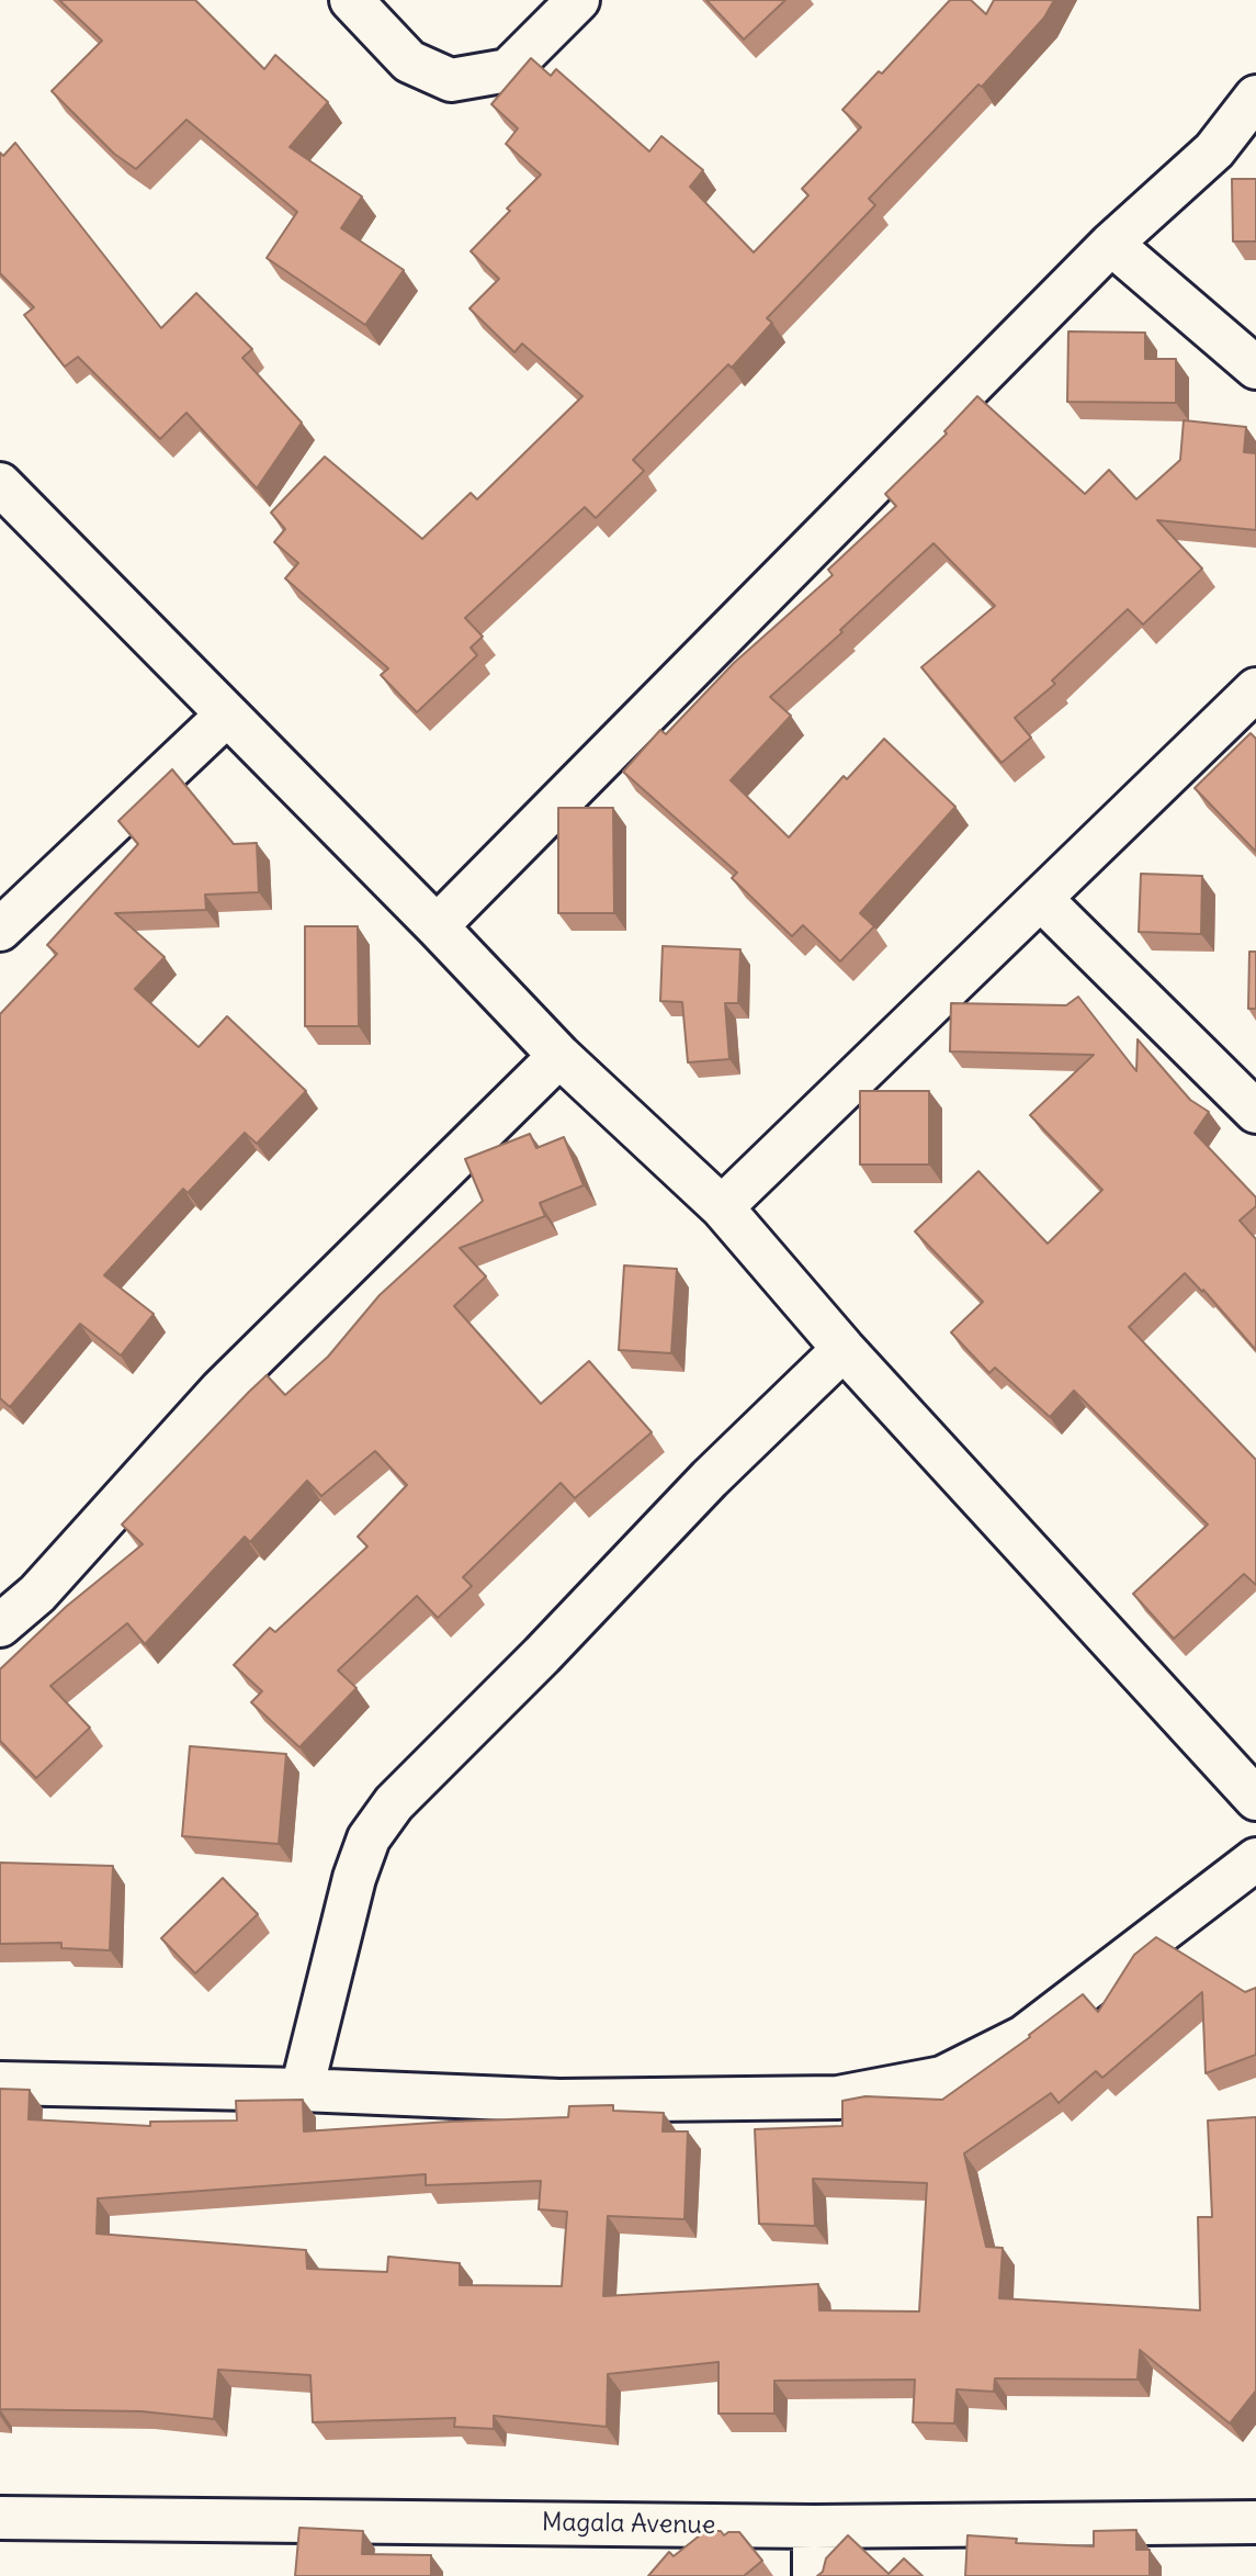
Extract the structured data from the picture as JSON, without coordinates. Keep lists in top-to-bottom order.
{
  "streets": {
    "street": ["Magala Avenue"]
  }
}
